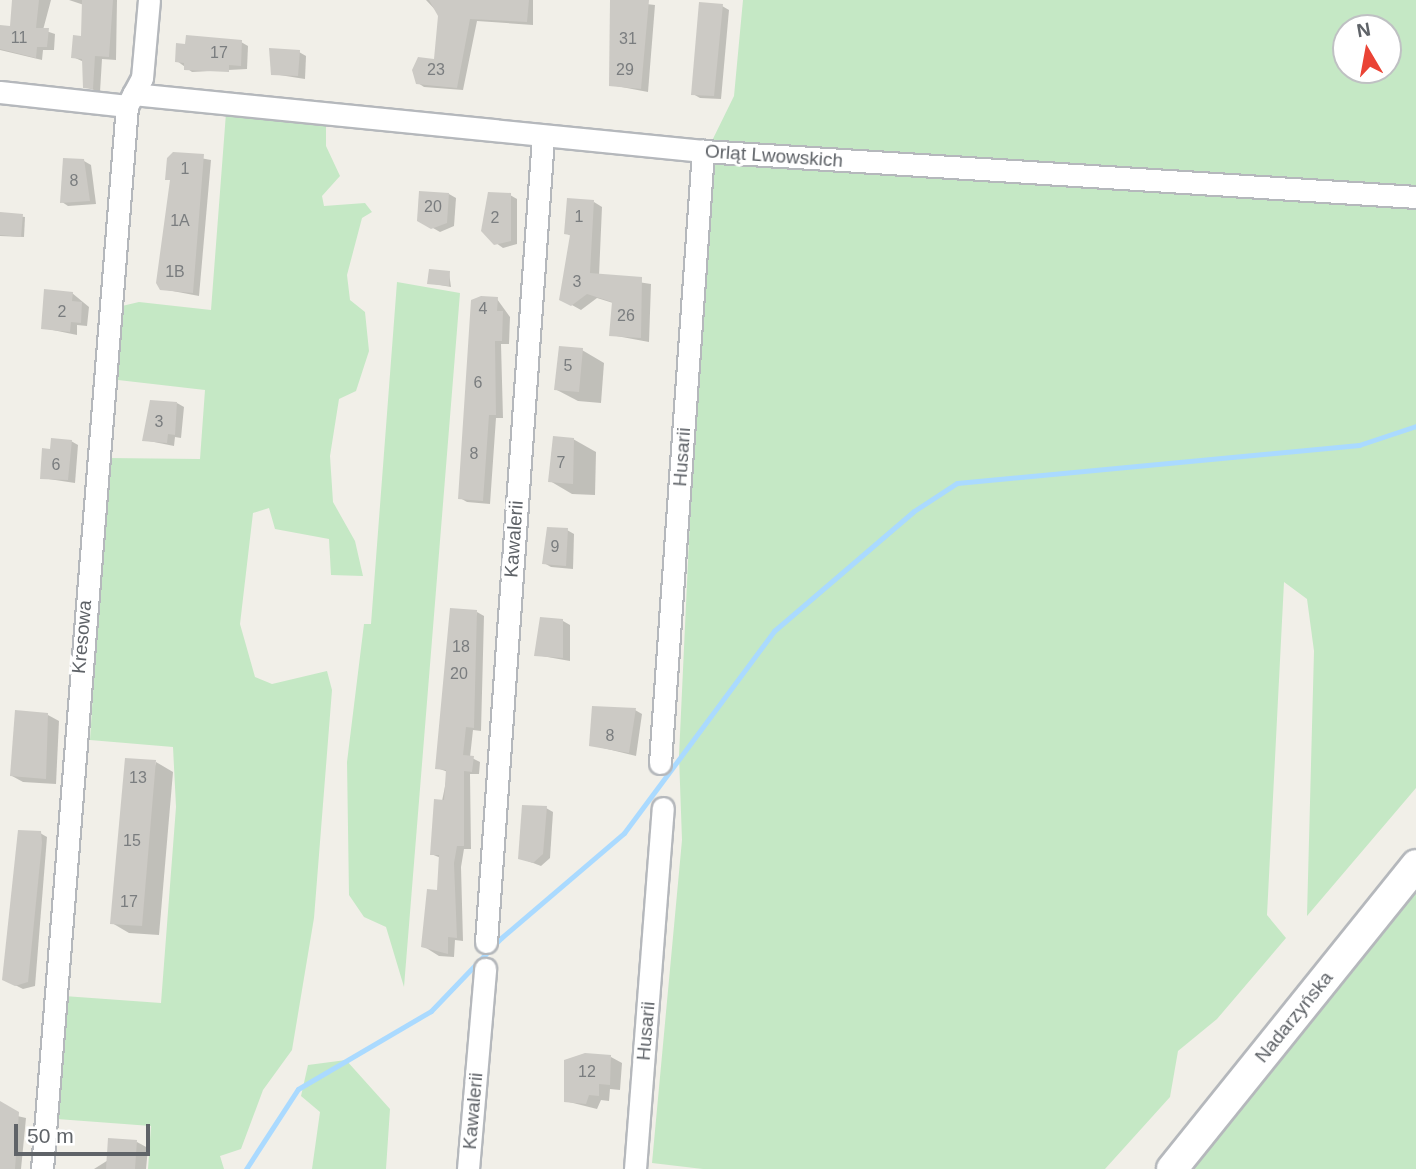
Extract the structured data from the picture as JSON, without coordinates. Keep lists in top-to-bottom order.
{
  "streets": {
    "main road": ["Nadarzyńska"],
    "street": [
      "Orląt Lwowskich",
      "Husarii",
      "Kawalerii",
      "Kresowa"
    ]
  },
  "crossings": [
    ["Orląt Lwowskich", "Husarii"],
    ["Orląt Lwowskich", "Kawalerii"],
    ["Orląt Lwowskich", "Kresowa"]
  ],
  "house_numbers": [
    "11",
    "31",
    "17",
    "23",
    "29",
    "1",
    "8",
    "20",
    "1",
    "2",
    "1A",
    "1B",
    "3",
    "4",
    "2",
    "26",
    "5",
    "6",
    "3",
    "8",
    "7",
    "6",
    "9",
    "18",
    "20",
    "8",
    "13",
    "15",
    "17",
    "12"
  ],
  "scale_bar": "50 m",
  "north": "top"
}
